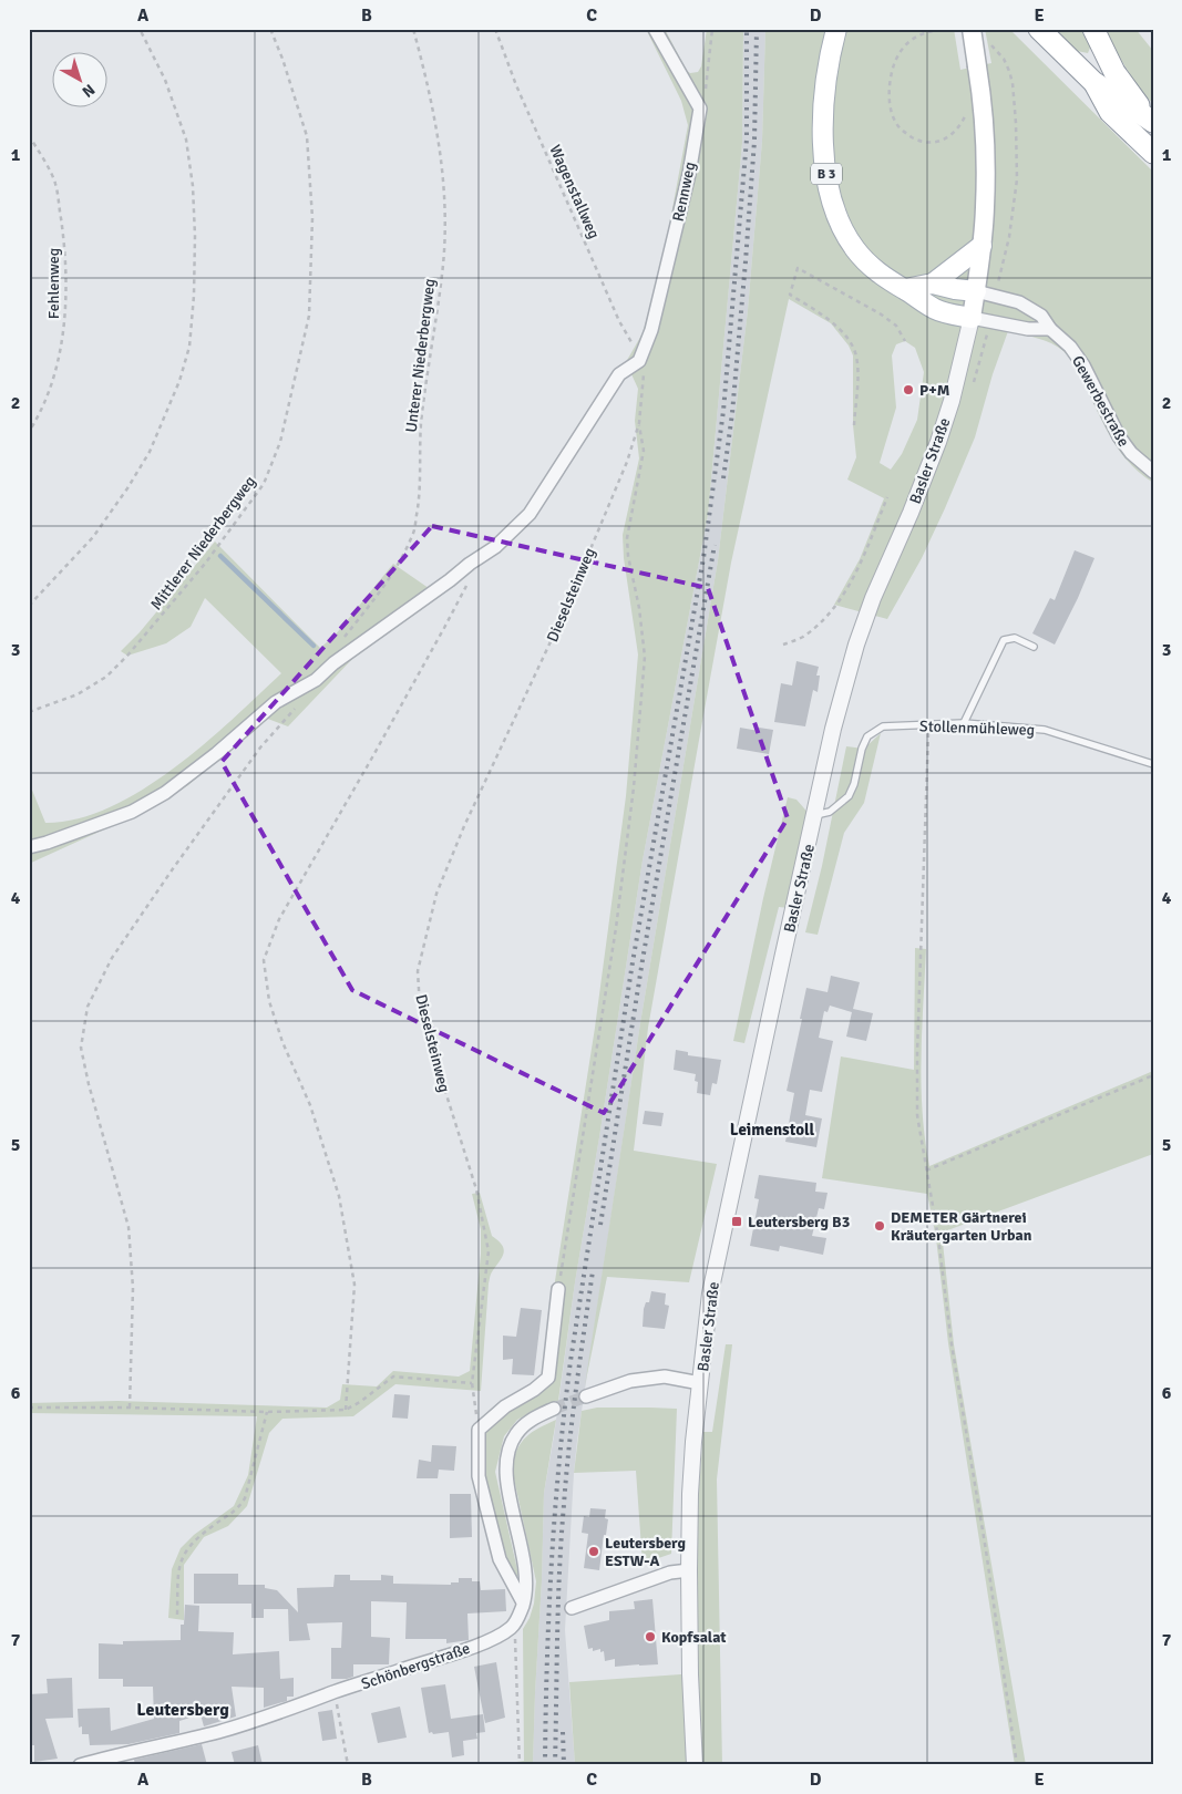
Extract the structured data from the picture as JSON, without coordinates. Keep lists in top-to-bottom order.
{
  "streets": {
    "main road": ["B 3", "Basler Straße"],
    "street": ["Rennweg", "Gewerbestraße", "Schönbergstraße"],
    "lane": ["Stollenmühleweg"],
    "path": [
      "Wagenstallweg",
      "Fehlenweg",
      "Unterer Niederbergweg",
      "Mittlerer Niederbergweg",
      "Dieselsteinweg"
    ]
  },
  "crossings": [
    ["Wagenstallweg", "Rennweg"],
    ["Wagenstallweg", "Dieselsteinweg"],
    ["Gewerbestraße", "Basler Straße"],
    ["Basler Straße", "Stollenmühleweg"]
  ],
  "districts": ["Leimenstoll", "Leutersberg"],
  "places": {
    "other": [
      "P+M",
      "DEMETER Gärtnerei Kräutergarten Urban",
      "Leutersberg ESTW-A",
      "Kopfsalat"
    ],
    "transit": ["Leutersberg B3"]
  },
  "north": "bottom right",
  "grid": {
    "columns": [
      "A",
      "B",
      "C",
      "D",
      "E"
    ],
    "rows": [
      "1",
      "2",
      "3",
      "4",
      "5",
      "6",
      "7"
    ]
  }
}
